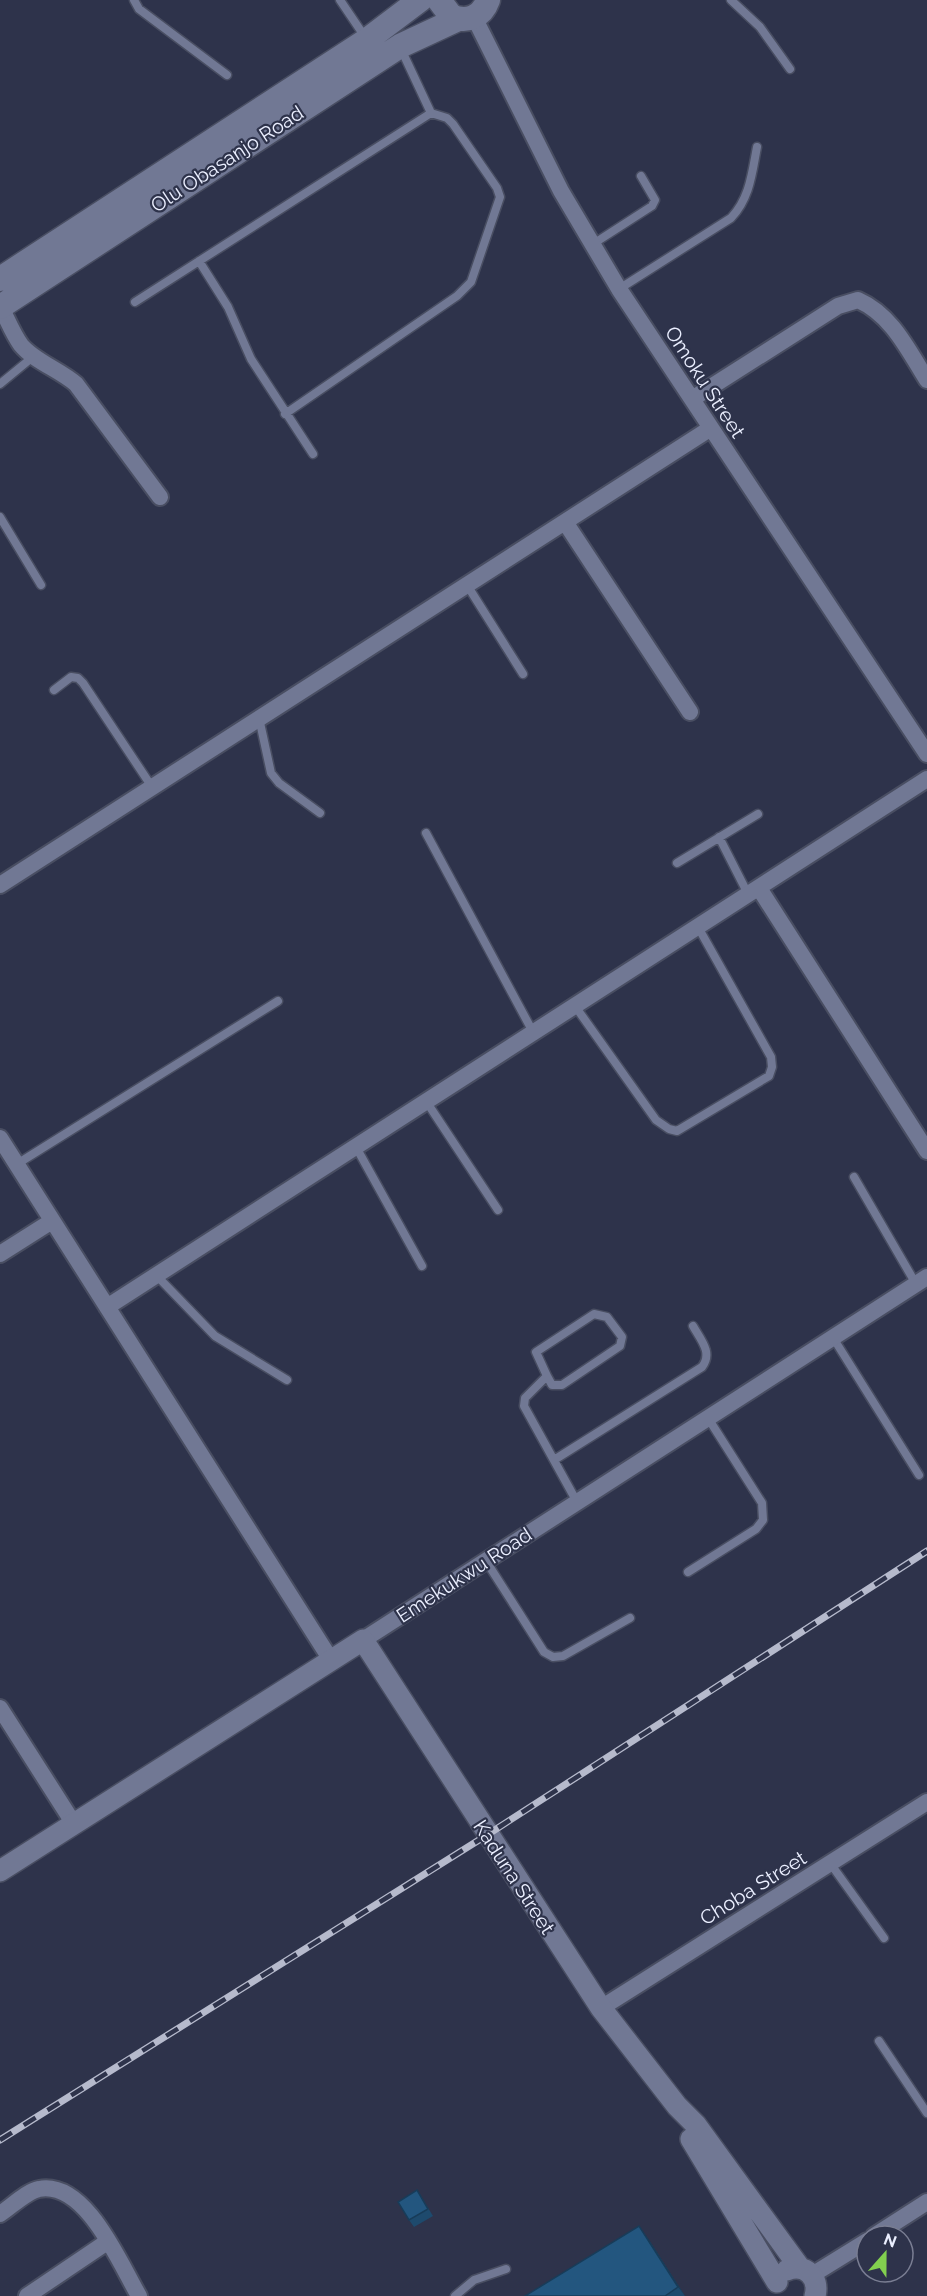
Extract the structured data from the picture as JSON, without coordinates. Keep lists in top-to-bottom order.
{
  "streets": {
    "main road": ["Olu Obasanjo Road"],
    "street": [
      "Omoku Street",
      "Emekukwu Road",
      "Kaduna Street",
      "Choba Street"
    ]
  },
  "crossings": [
    ["Olu Obasanjo Road", "Omoku Street"],
    ["Emekukwu Road", "Kaduna Street"],
    ["Kaduna Street", "Choba Street"]
  ],
  "north": "top"
}
